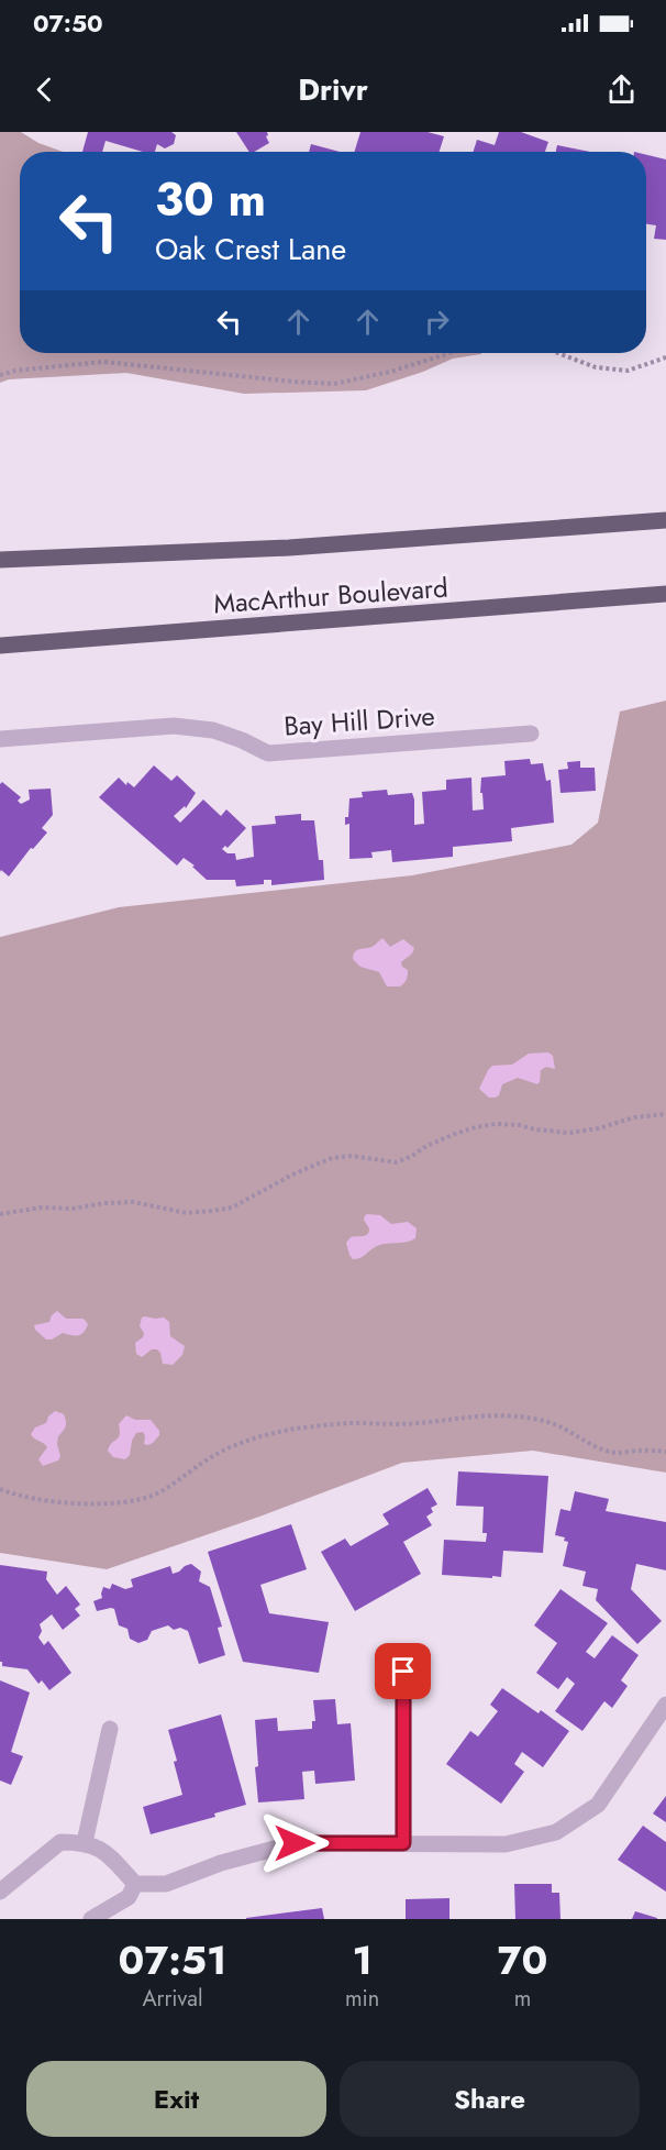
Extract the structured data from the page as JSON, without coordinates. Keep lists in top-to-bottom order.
{
  "streets": {
    "main road": ["MacArthur Boulevard"],
    "street": ["Bay Hill Drive"]
  },
  "page": {
    "status": "07:50",
    "header": "Drivr",
    "turn": ["30 m", "Oak Crest Lane"],
    "eta": [
      "07:51",
      "Arrival",
      "1",
      "min",
      "70",
      "m"
    ],
    "buttons": ["Exit", "Share"]
  }
}
